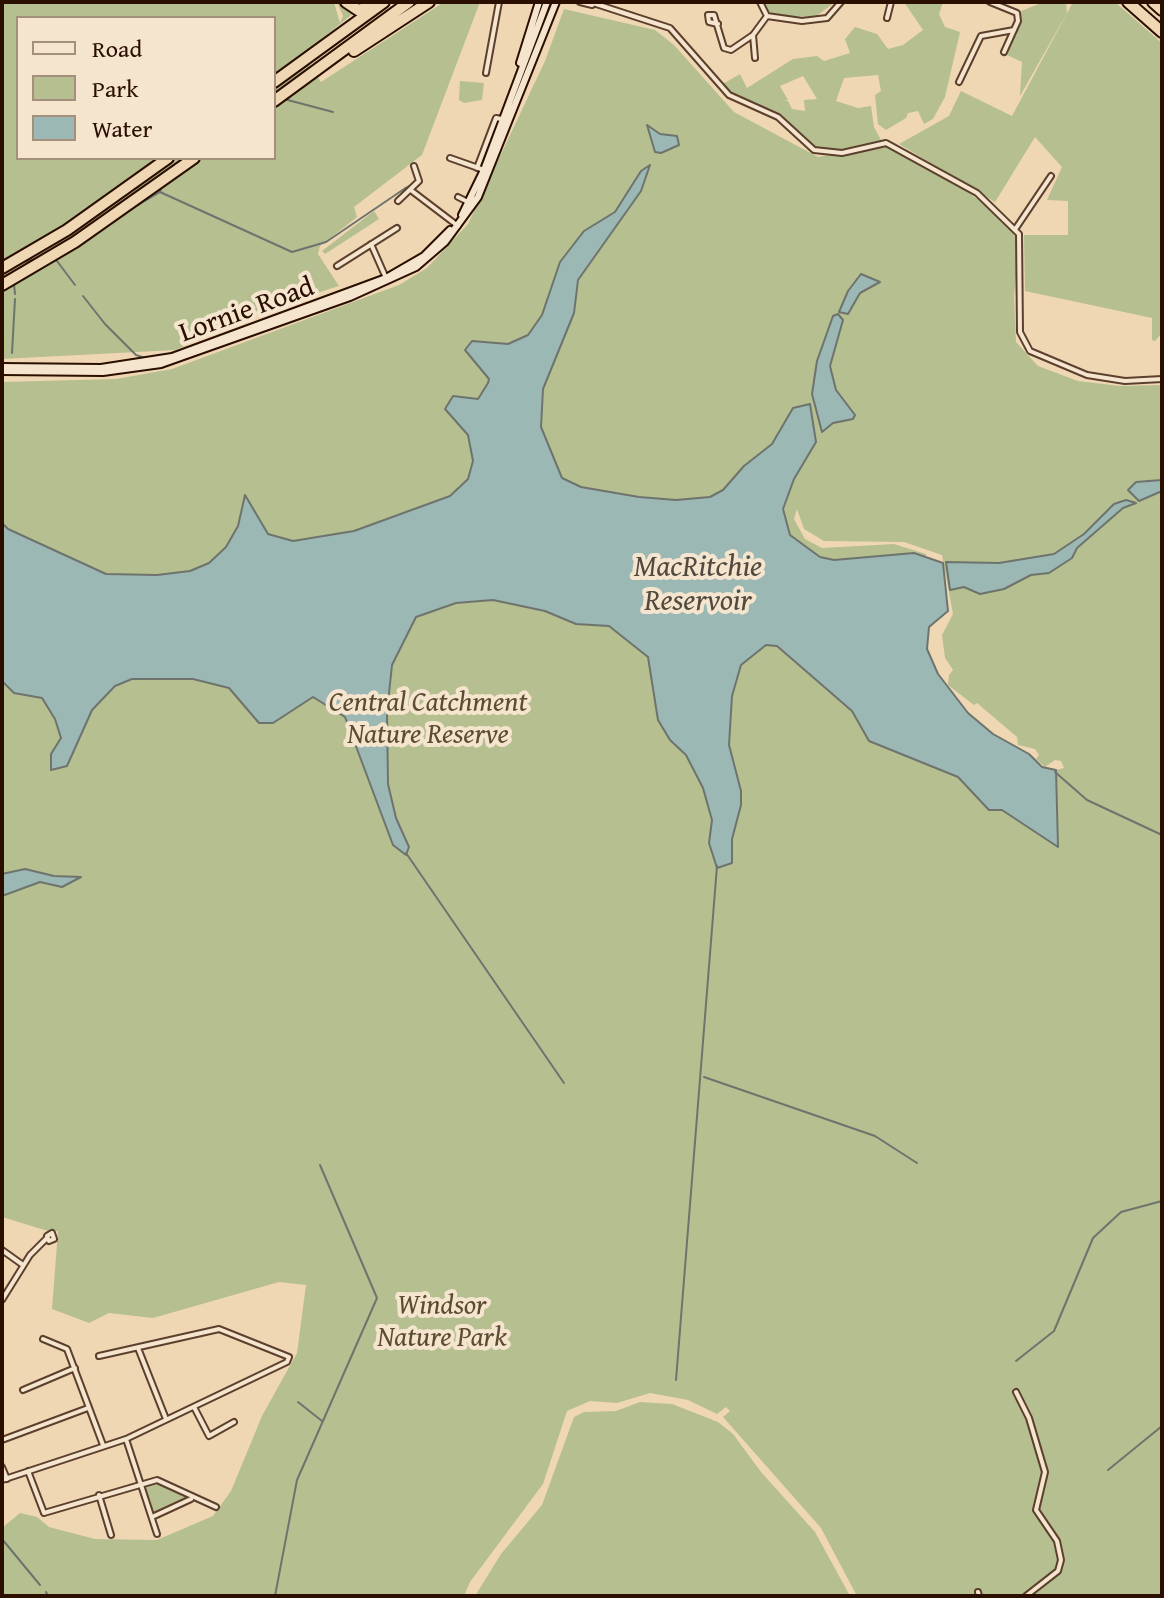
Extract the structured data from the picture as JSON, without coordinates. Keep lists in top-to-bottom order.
{
  "streets": {
    "street": ["Lornie Road"]
  },
  "water": ["MacRitchie Reservoir"],
  "parks": ["Central Catchment Nature Reserve", "Windsor Nature Park"],
  "legend": ["Road", "Park", "Water"]
}
